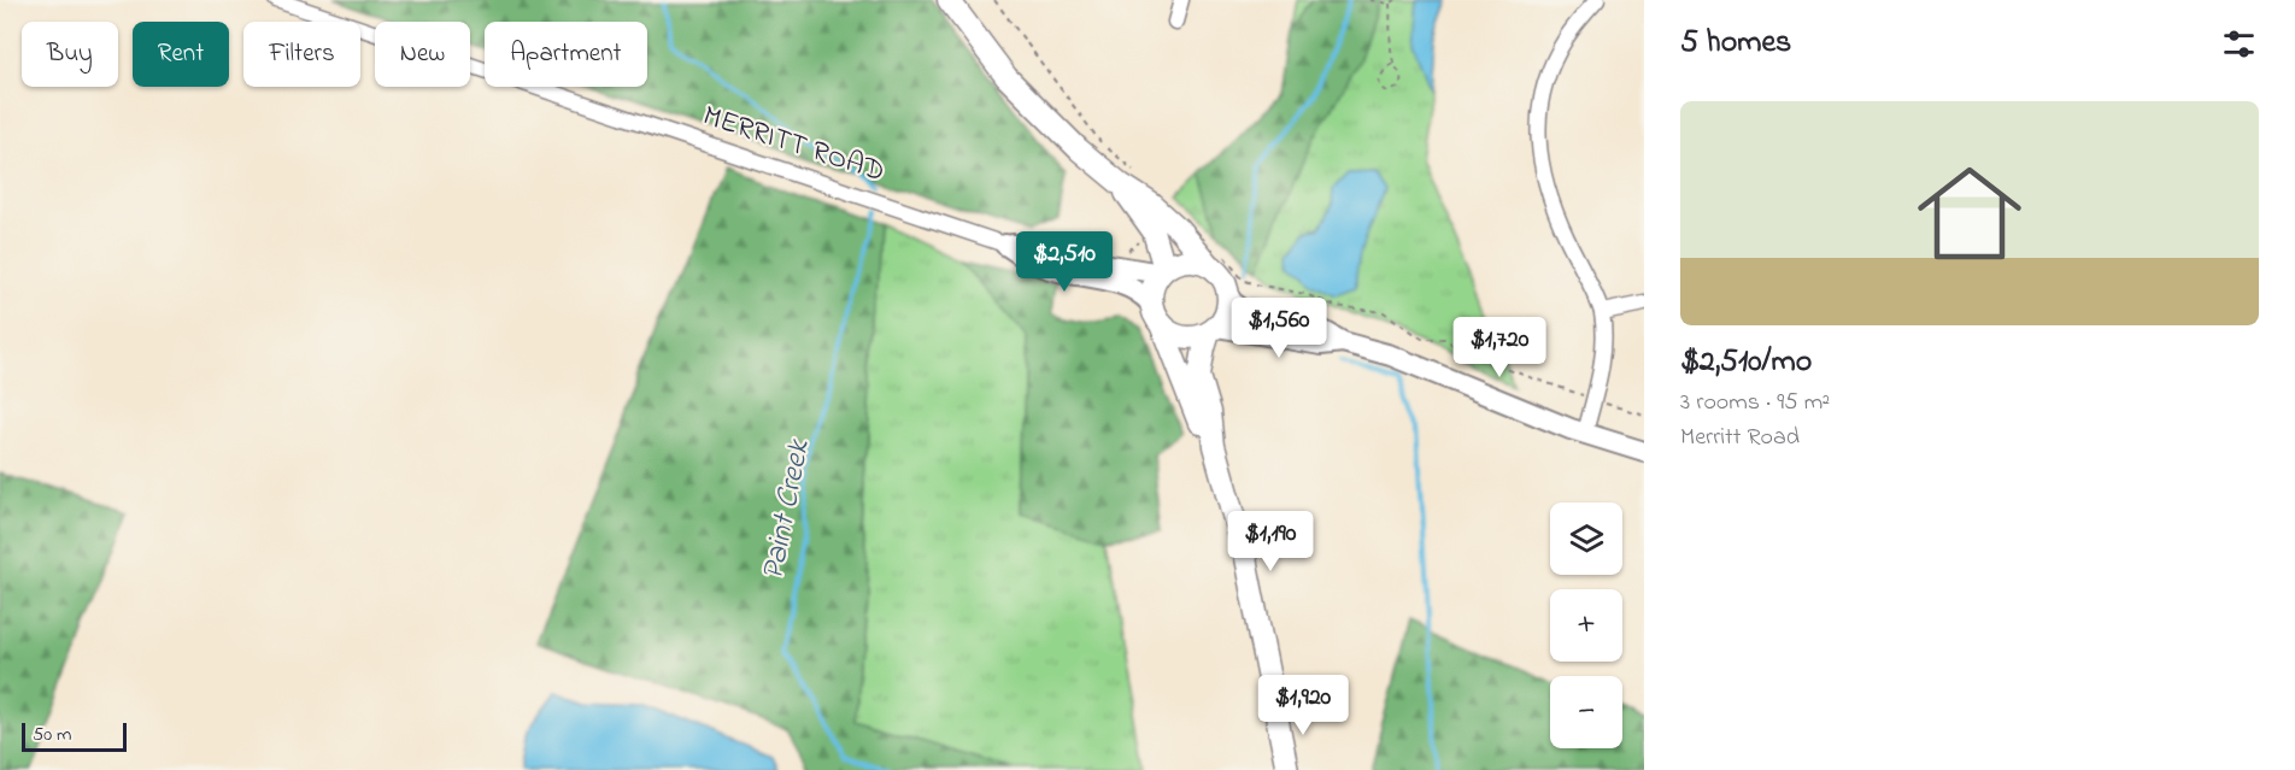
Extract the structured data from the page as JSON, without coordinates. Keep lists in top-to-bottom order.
{
  "streets": {
    "street": ["MERRITT ROAD"]
  },
  "water": ["Paint Creek"],
  "scale_bar": "50 m",
  "page": {
    "heading": "5 homes",
    "chip": [
      "Buy",
      "Rent",
      "Filters",
      "New",
      "Apartment"
    ],
    "list": [
      {
        "name": "$2,510/mo",
        "note": "3 rooms · 95 m² · Merritt Road"
      }
    ],
    "price": [
      "$2,510",
      "$1,560",
      "$1,720",
      "$1,190",
      "$1,920"
    ],
    "map_buttons": ["+", "−"],
    "scale": "50 m"
  }
}
